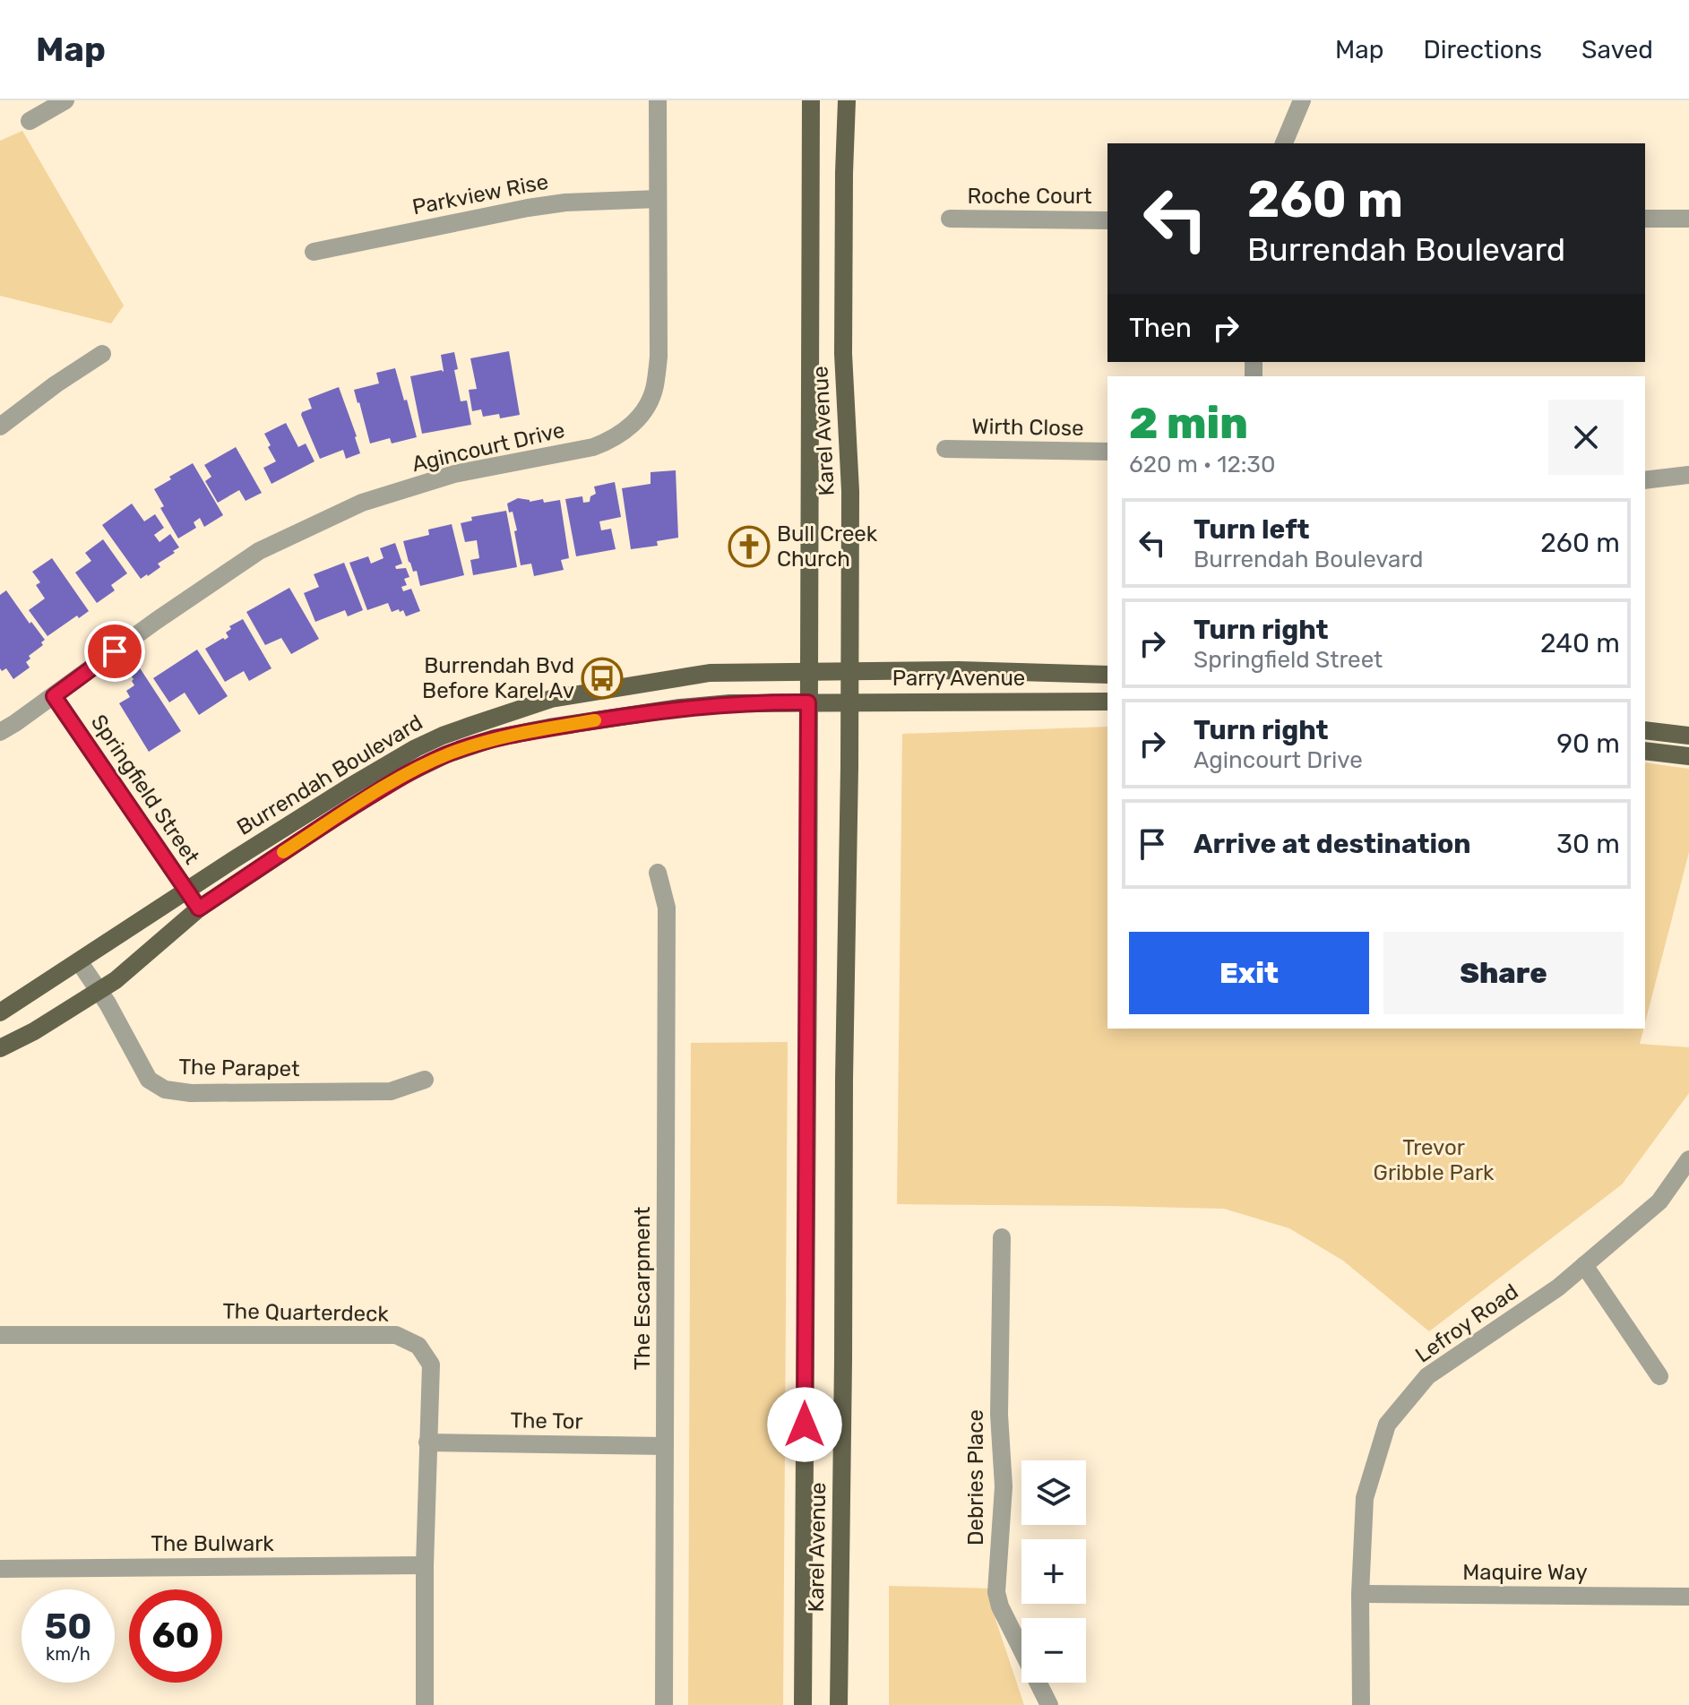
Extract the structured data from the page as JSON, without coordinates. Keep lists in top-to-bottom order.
{
  "streets": {
    "main road": ["Karel Avenue", "Parry Avenue", "Burrendah Boulevard"],
    "street": [
      "Parkview Rise",
      "Roche Court",
      "Wirth Close",
      "Agincourt Drive",
      "Springfield Street",
      "The Parapet",
      "The Escarpment",
      "The Quarterdeck",
      "Lefroy Road",
      "The Tor",
      "Debries Place",
      "The Bulwark",
      "Maquire Way"
    ]
  },
  "crossings": [
    ["Parkview Rise", "Agincourt Drive"],
    ["Karel Avenue", "Parry Avenue"],
    ["Karel Avenue", "Burrendah Boulevard"],
    ["Agincourt Drive", "Springfield Street"],
    ["Parry Avenue", "Burrendah Boulevard"],
    ["Burrendah Boulevard", "Springfield Street"],
    ["Burrendah Boulevard", "The Parapet"],
    ["The Escarpment", "The Tor"],
    ["The Quarterdeck", "The Tor"],
    ["The Quarterdeck", "The Bulwark"],
    ["Lefroy Road", "Maquire Way"]
  ],
  "parks": ["Trevor Gribble Park"],
  "places": {
    "church": ["Bull Creek Church"],
    "bus stop": ["Burrendah Bvd Before Karel Av"]
  },
  "page": {
    "header": "Map",
    "nav": ["Map", "Directions", "Saved"],
    "turn": ["260 m", "Burrendah Boulevard"],
    "then": "Then",
    "heading": ["2 min", "620 m · 12:30"],
    "list": [
      {
        "name": "Turn left",
        "note": "Burrendah Boulevard",
        "value": "260 m"
      },
      {
        "name": "Turn right",
        "note": "Springfield Street",
        "value": "240 m"
      },
      {
        "name": "Turn right",
        "note": "Agincourt Drive",
        "value": "90 m"
      },
      {
        "name": "Arrive at destination",
        "value": "30 m"
      }
    ],
    "buttons": ["Exit", "Share"],
    "map_buttons": ["+", "−"],
    "speed": "50 km/h",
    "limit": "60"
  }
}
